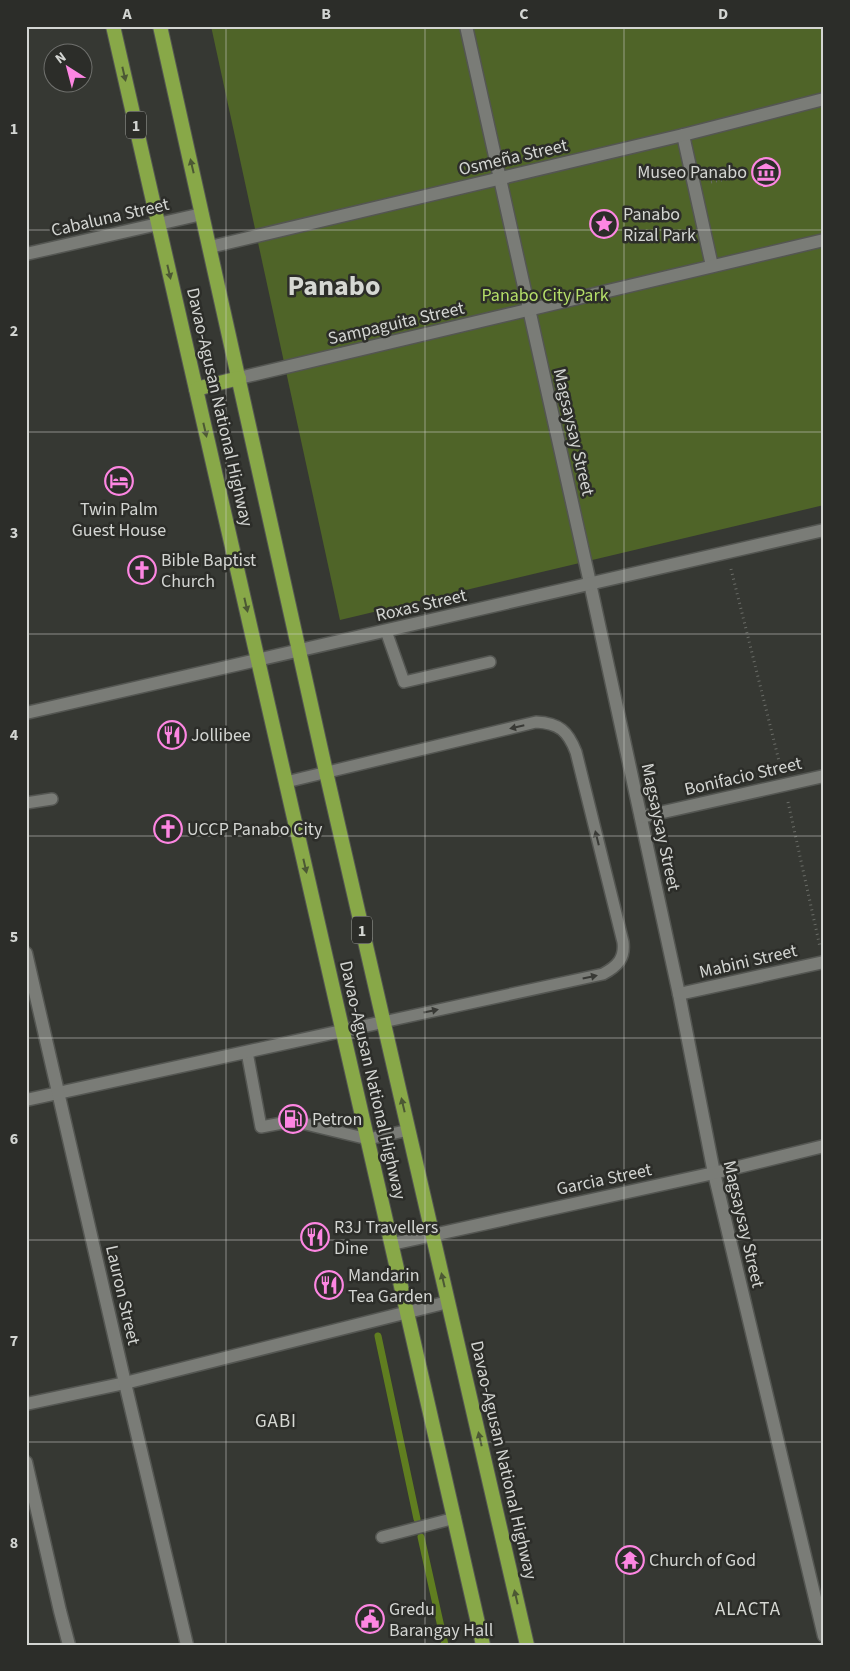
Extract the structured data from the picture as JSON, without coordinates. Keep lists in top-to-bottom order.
{
  "streets": {
    "highway": ["1", "Davao-Agusan National Highway"],
    "street": [
      "Osmeña Street",
      "Cabaluna Street",
      "Sampaguita Street",
      "Magsaysay Street",
      "Roxas Street",
      "Bonifacio Street",
      "Mabini Street",
      "Garcia Street",
      "Lauron Street"
    ]
  },
  "crossings": [
    ["Osmeña Street", "Davao-Agusan National Highway"],
    ["Osmeña Street", "Magsaysay Street"],
    ["Cabaluna Street", "Davao-Agusan National Highway"],
    ["Sampaguita Street", "Davao-Agusan National Highway"],
    ["Sampaguita Street", "Magsaysay Street"],
    ["Davao-Agusan National Highway", "Roxas Street"],
    ["Davao-Agusan National Highway", "Garcia Street"],
    ["Magsaysay Street", "Roxas Street"],
    ["Magsaysay Street", "Bonifacio Street"],
    ["Magsaysay Street", "Mabini Street"],
    ["Magsaysay Street", "Garcia Street"]
  ],
  "districts": ["Panabo", "GABI", "ALACTA"],
  "parks": ["Panabo City Park"],
  "places": {
    "museum": ["Museo Panabo"],
    "place": ["Panabo Rizal Park"],
    "hotel": ["Twin Palm Guest House"],
    "church": ["Bible Baptist Church", "UCCP Panabo City"],
    "restaurant": ["Jollibee", "R3J Travellers Dine", "Mandarin Tea Garden"],
    "fuel station": ["Petron"],
    "temple": ["Church of God"],
    "public building": ["Gredu Barangay Hall"]
  },
  "north": "top left",
  "grid": {
    "columns": [
      "A",
      "B",
      "C",
      "D"
    ],
    "rows": [
      "1",
      "2",
      "3",
      "4",
      "5",
      "6",
      "7",
      "8"
    ]
  }
}
